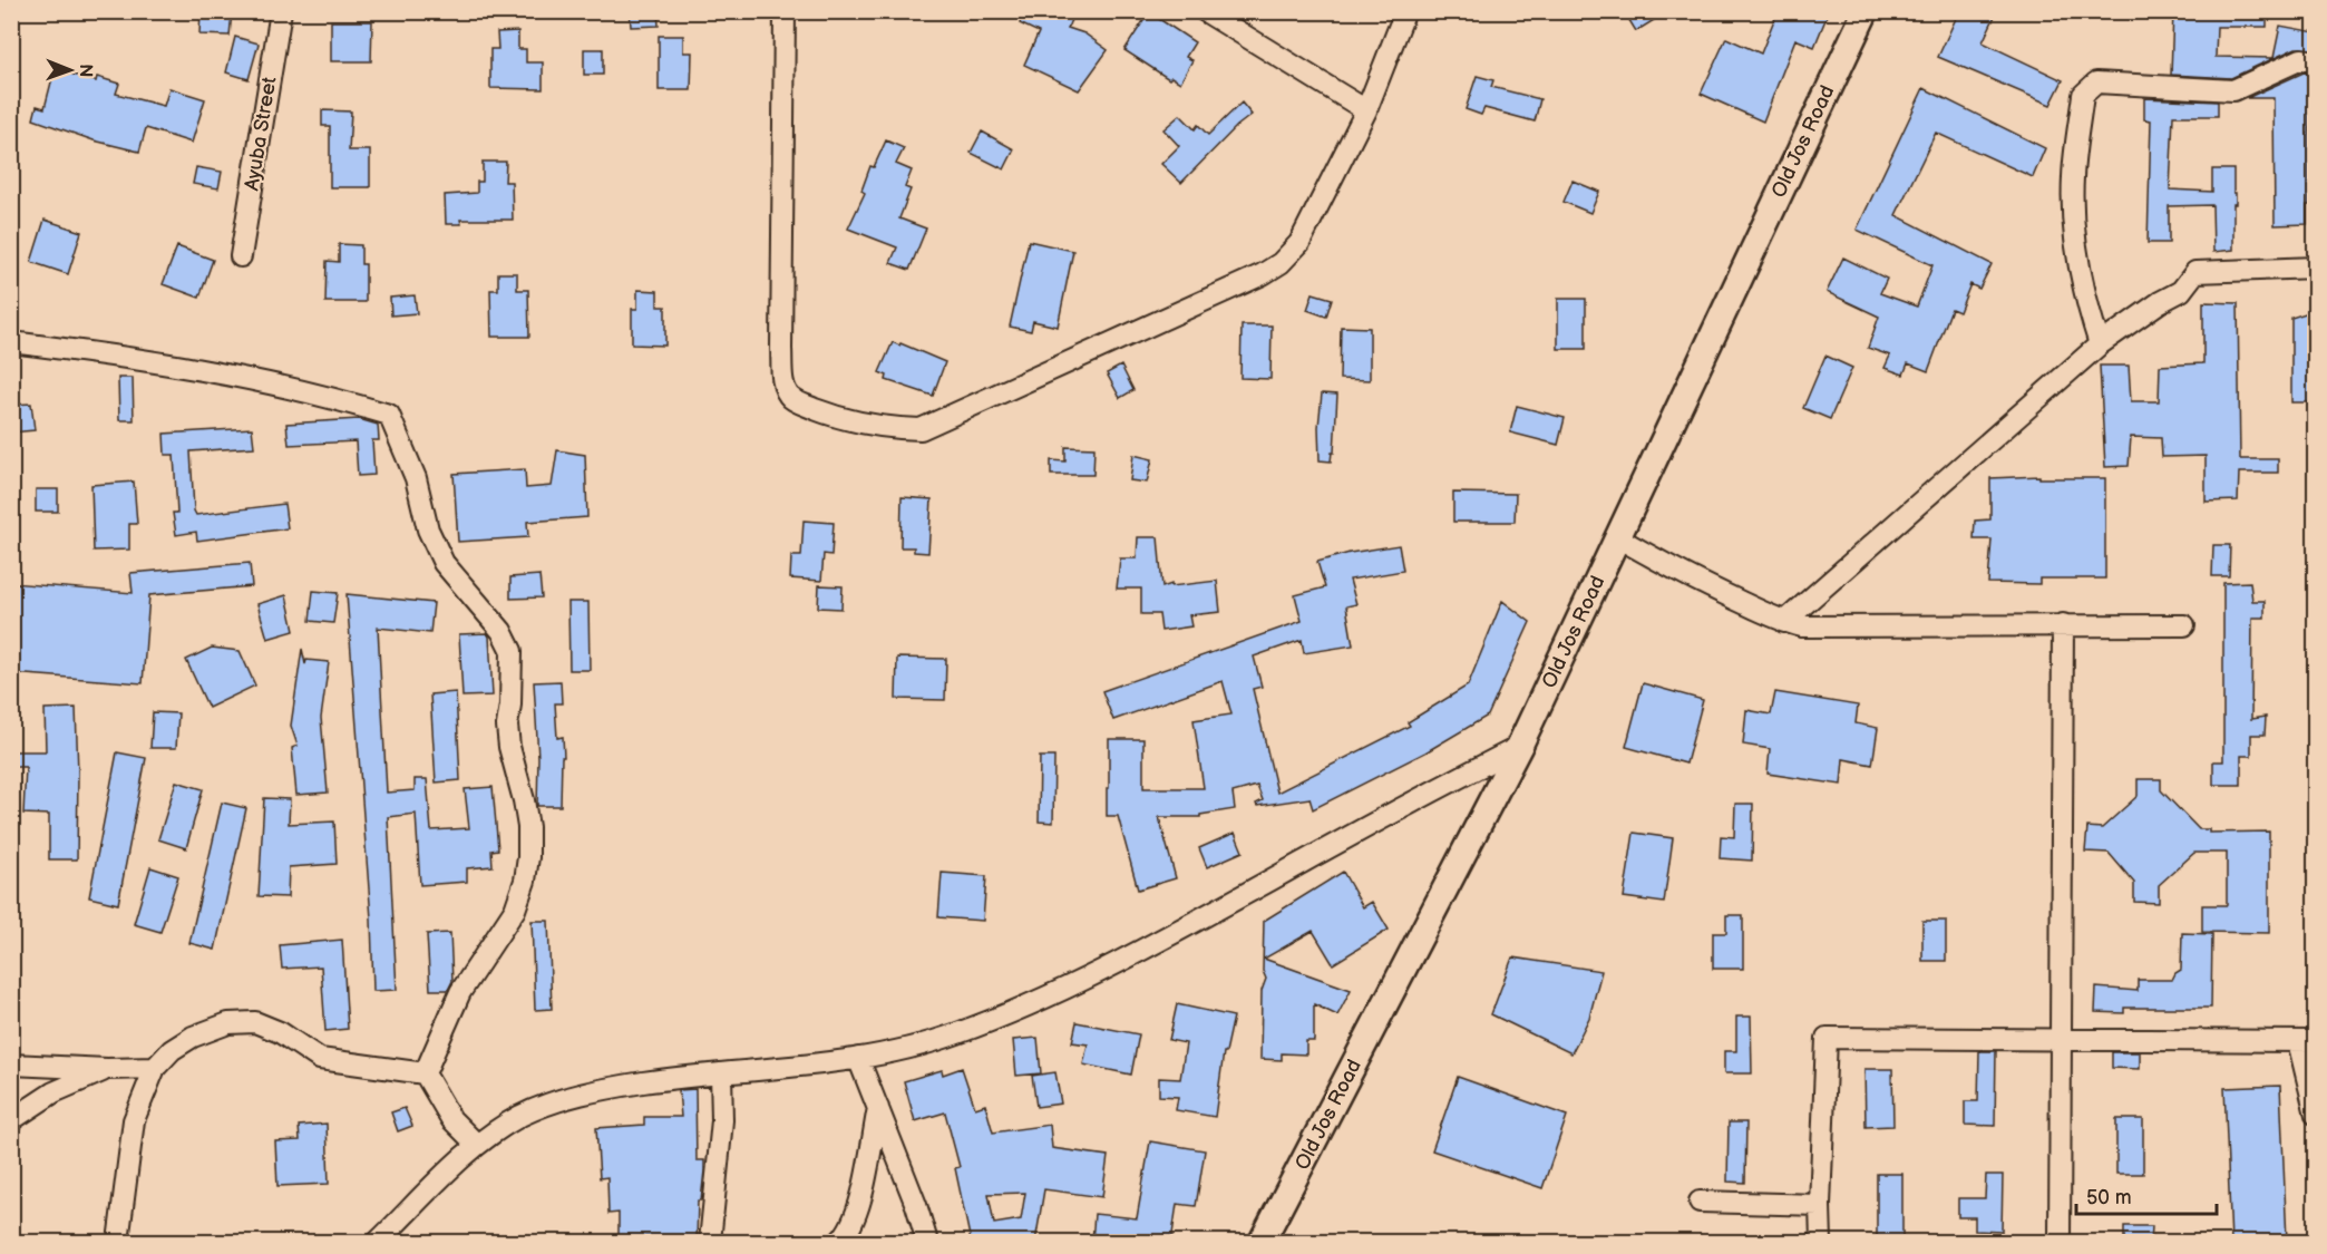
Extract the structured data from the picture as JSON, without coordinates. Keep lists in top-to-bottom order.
{
  "streets": {
    "main road": ["Old Jos Road"],
    "street": ["Ayuba Street"]
  },
  "scale_bar": "50 m",
  "north": "right"
}
